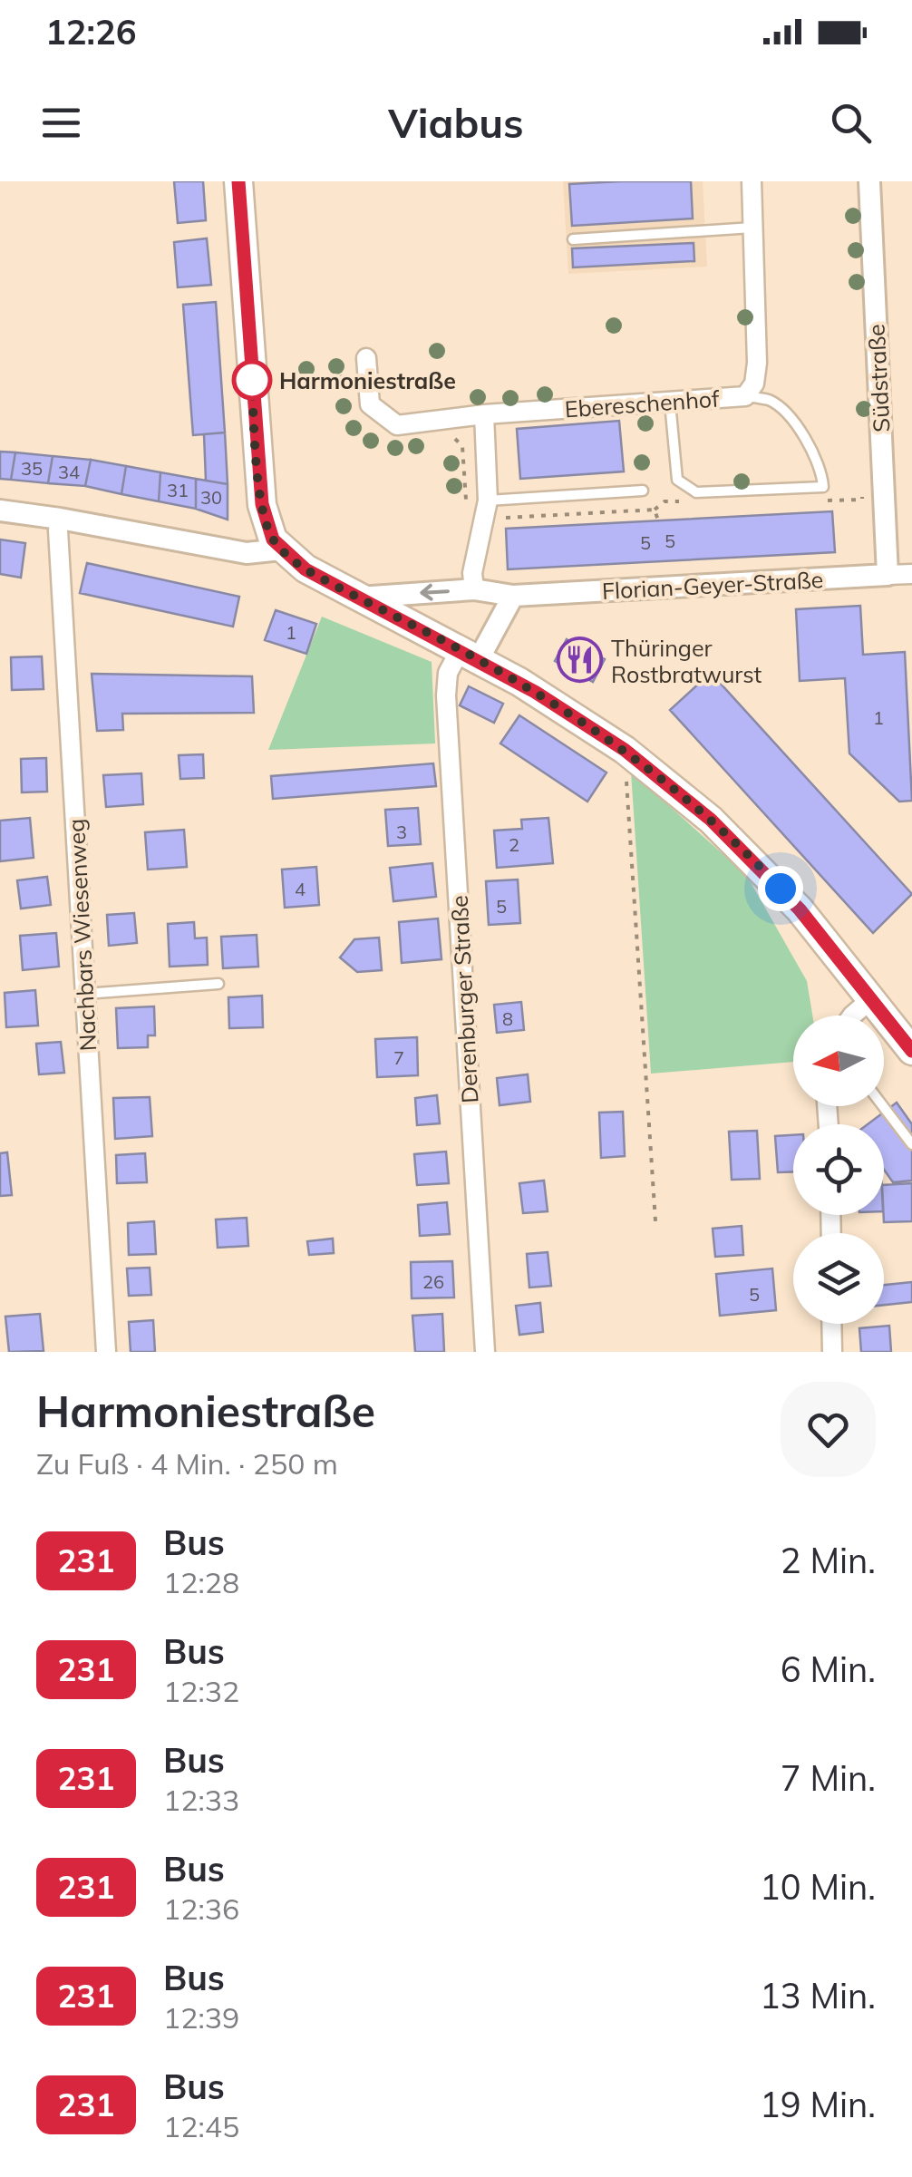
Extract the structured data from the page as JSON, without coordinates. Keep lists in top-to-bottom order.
{
  "streets": {
    "street": [
      "Südstraße",
      "Ebereschenhof",
      "Florian-Geyer-Straße",
      "Nachbars Wiesenweg",
      "Derenburger Straße"
    ]
  },
  "crossings": [
    ["Südstraße", "Florian-Geyer-Straße"]
  ],
  "places": {
    "other": ["Harmoniestraße"],
    "restaurant": ["Thüringer Rostbratwurst"]
  },
  "lines": ["bus line 231"],
  "house_numbers": [
    "35",
    "34",
    "31",
    "30",
    "5",
    "5",
    "1",
    "1",
    "3",
    "2",
    "4",
    "5",
    "8",
    "7",
    "26",
    "5"
  ],
  "north": "left",
  "page": {
    "status": "12:26",
    "header": "Viabus",
    "heading": ["Harmoniestraße", "Zu Fuß · 4 Min. · 250 m"],
    "list": [
      {
        "mark": "231",
        "name": "Bus",
        "note": "12:28",
        "value": "2 Min."
      },
      {
        "mark": "231",
        "name": "Bus",
        "note": "12:32",
        "value": "6 Min."
      },
      {
        "mark": "231",
        "name": "Bus",
        "note": "12:33",
        "value": "7 Min."
      },
      {
        "mark": "231",
        "name": "Bus",
        "note": "12:36",
        "value": "10 Min."
      },
      {
        "mark": "231",
        "name": "Bus",
        "note": "12:39",
        "value": "13 Min."
      },
      {
        "mark": "231",
        "name": "Bus",
        "note": "12:45",
        "value": "19 Min."
      }
    ]
  }
}
